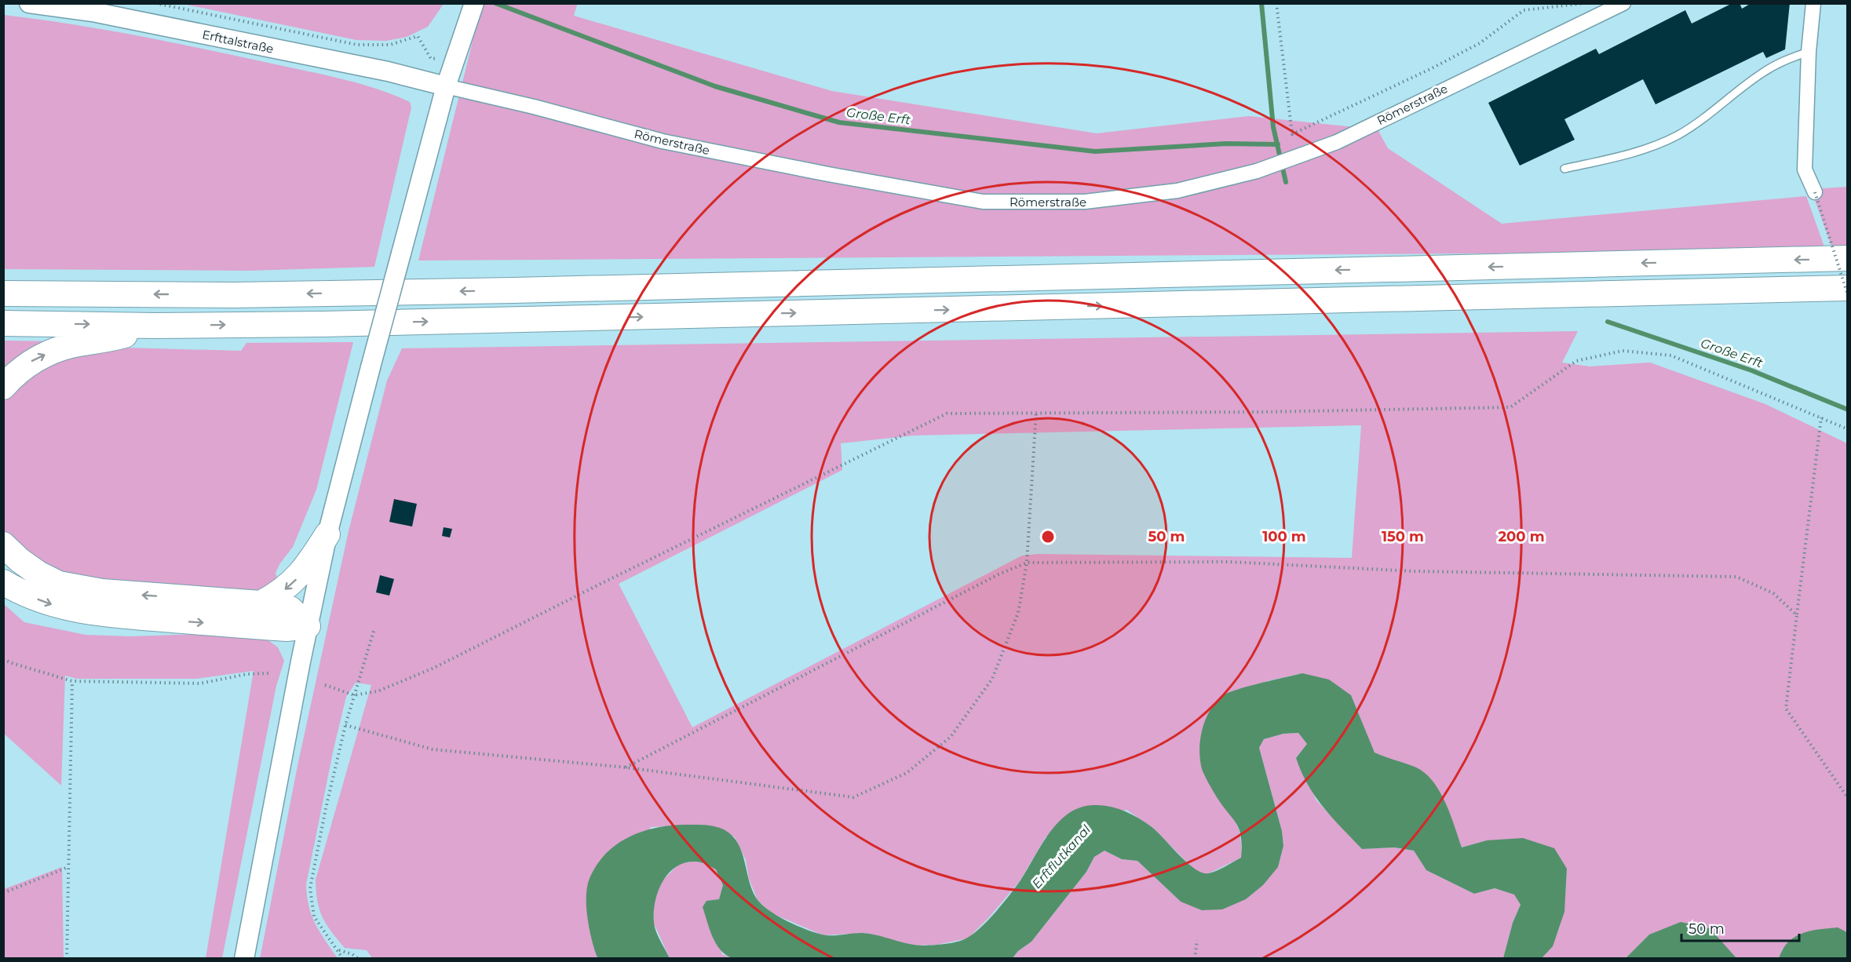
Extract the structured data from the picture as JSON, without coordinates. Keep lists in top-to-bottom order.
{
  "streets": {
    "main road": ["Erfttalstraße"],
    "street": ["Römerstraße"]
  },
  "crossings": [
    ["Erfttalstraße", "Römerstraße"]
  ],
  "water": ["Große Erft", "Erftflutkanal"],
  "scale_bar": "50 m",
  "rings": [
    "50 m",
    "100 m",
    "150 m",
    "200 m"
  ]
}
